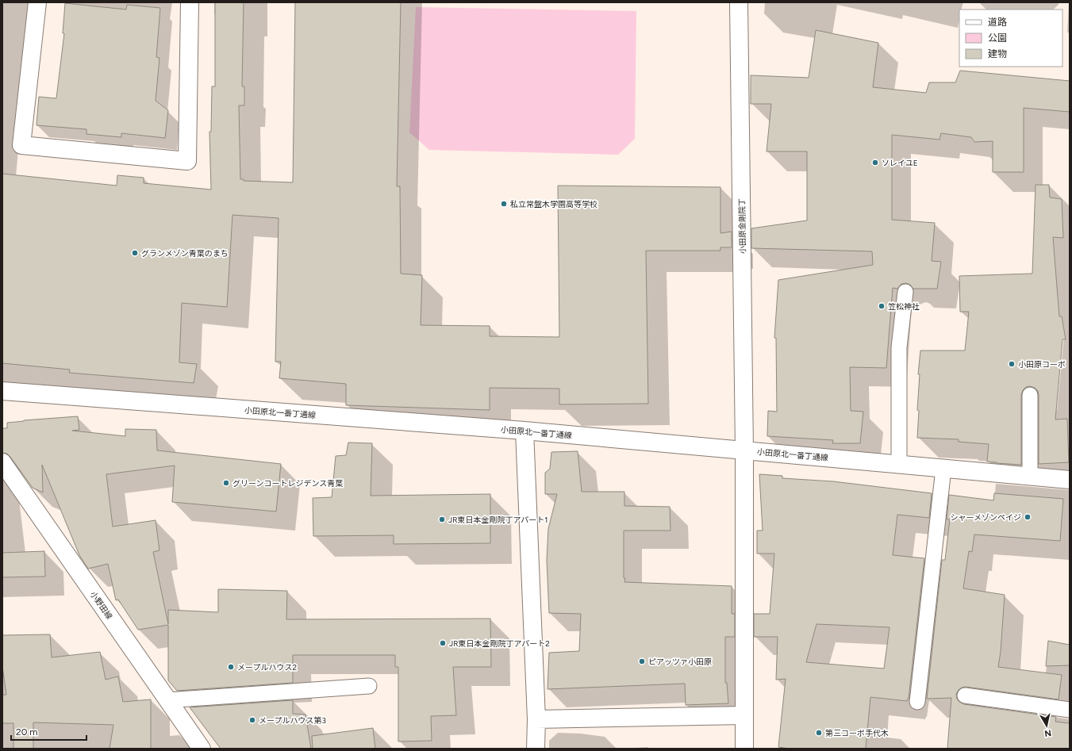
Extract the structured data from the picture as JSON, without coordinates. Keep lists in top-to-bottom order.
{
  "streets": {
    "street": ["小田原金剛院丁", "小田原北一番丁通線", "小野田線"]
  },
  "crossings": [
    ["小田原金剛院丁", "小田原北一番丁通線"]
  ],
  "places": [
    "ソレイユE",
    "私立常盤木学園高等学校",
    "グランメゾン青葉のまち",
    "笠松神社",
    "小田原コーポ",
    "グリーンコートレジデンス青葉",
    "シャーメゾンペイジ",
    "JR東日本金剛院丁アパート1",
    "JR東日本金剛院丁アパート2",
    "ピアッツァ小田原",
    "メープルハウス2",
    "メープルハウス第3",
    "第三コーポ手代木"
  ],
  "legend": ["道路", "公園", "建物"],
  "scale_bar": "20 m",
  "north": "bottom"
}
